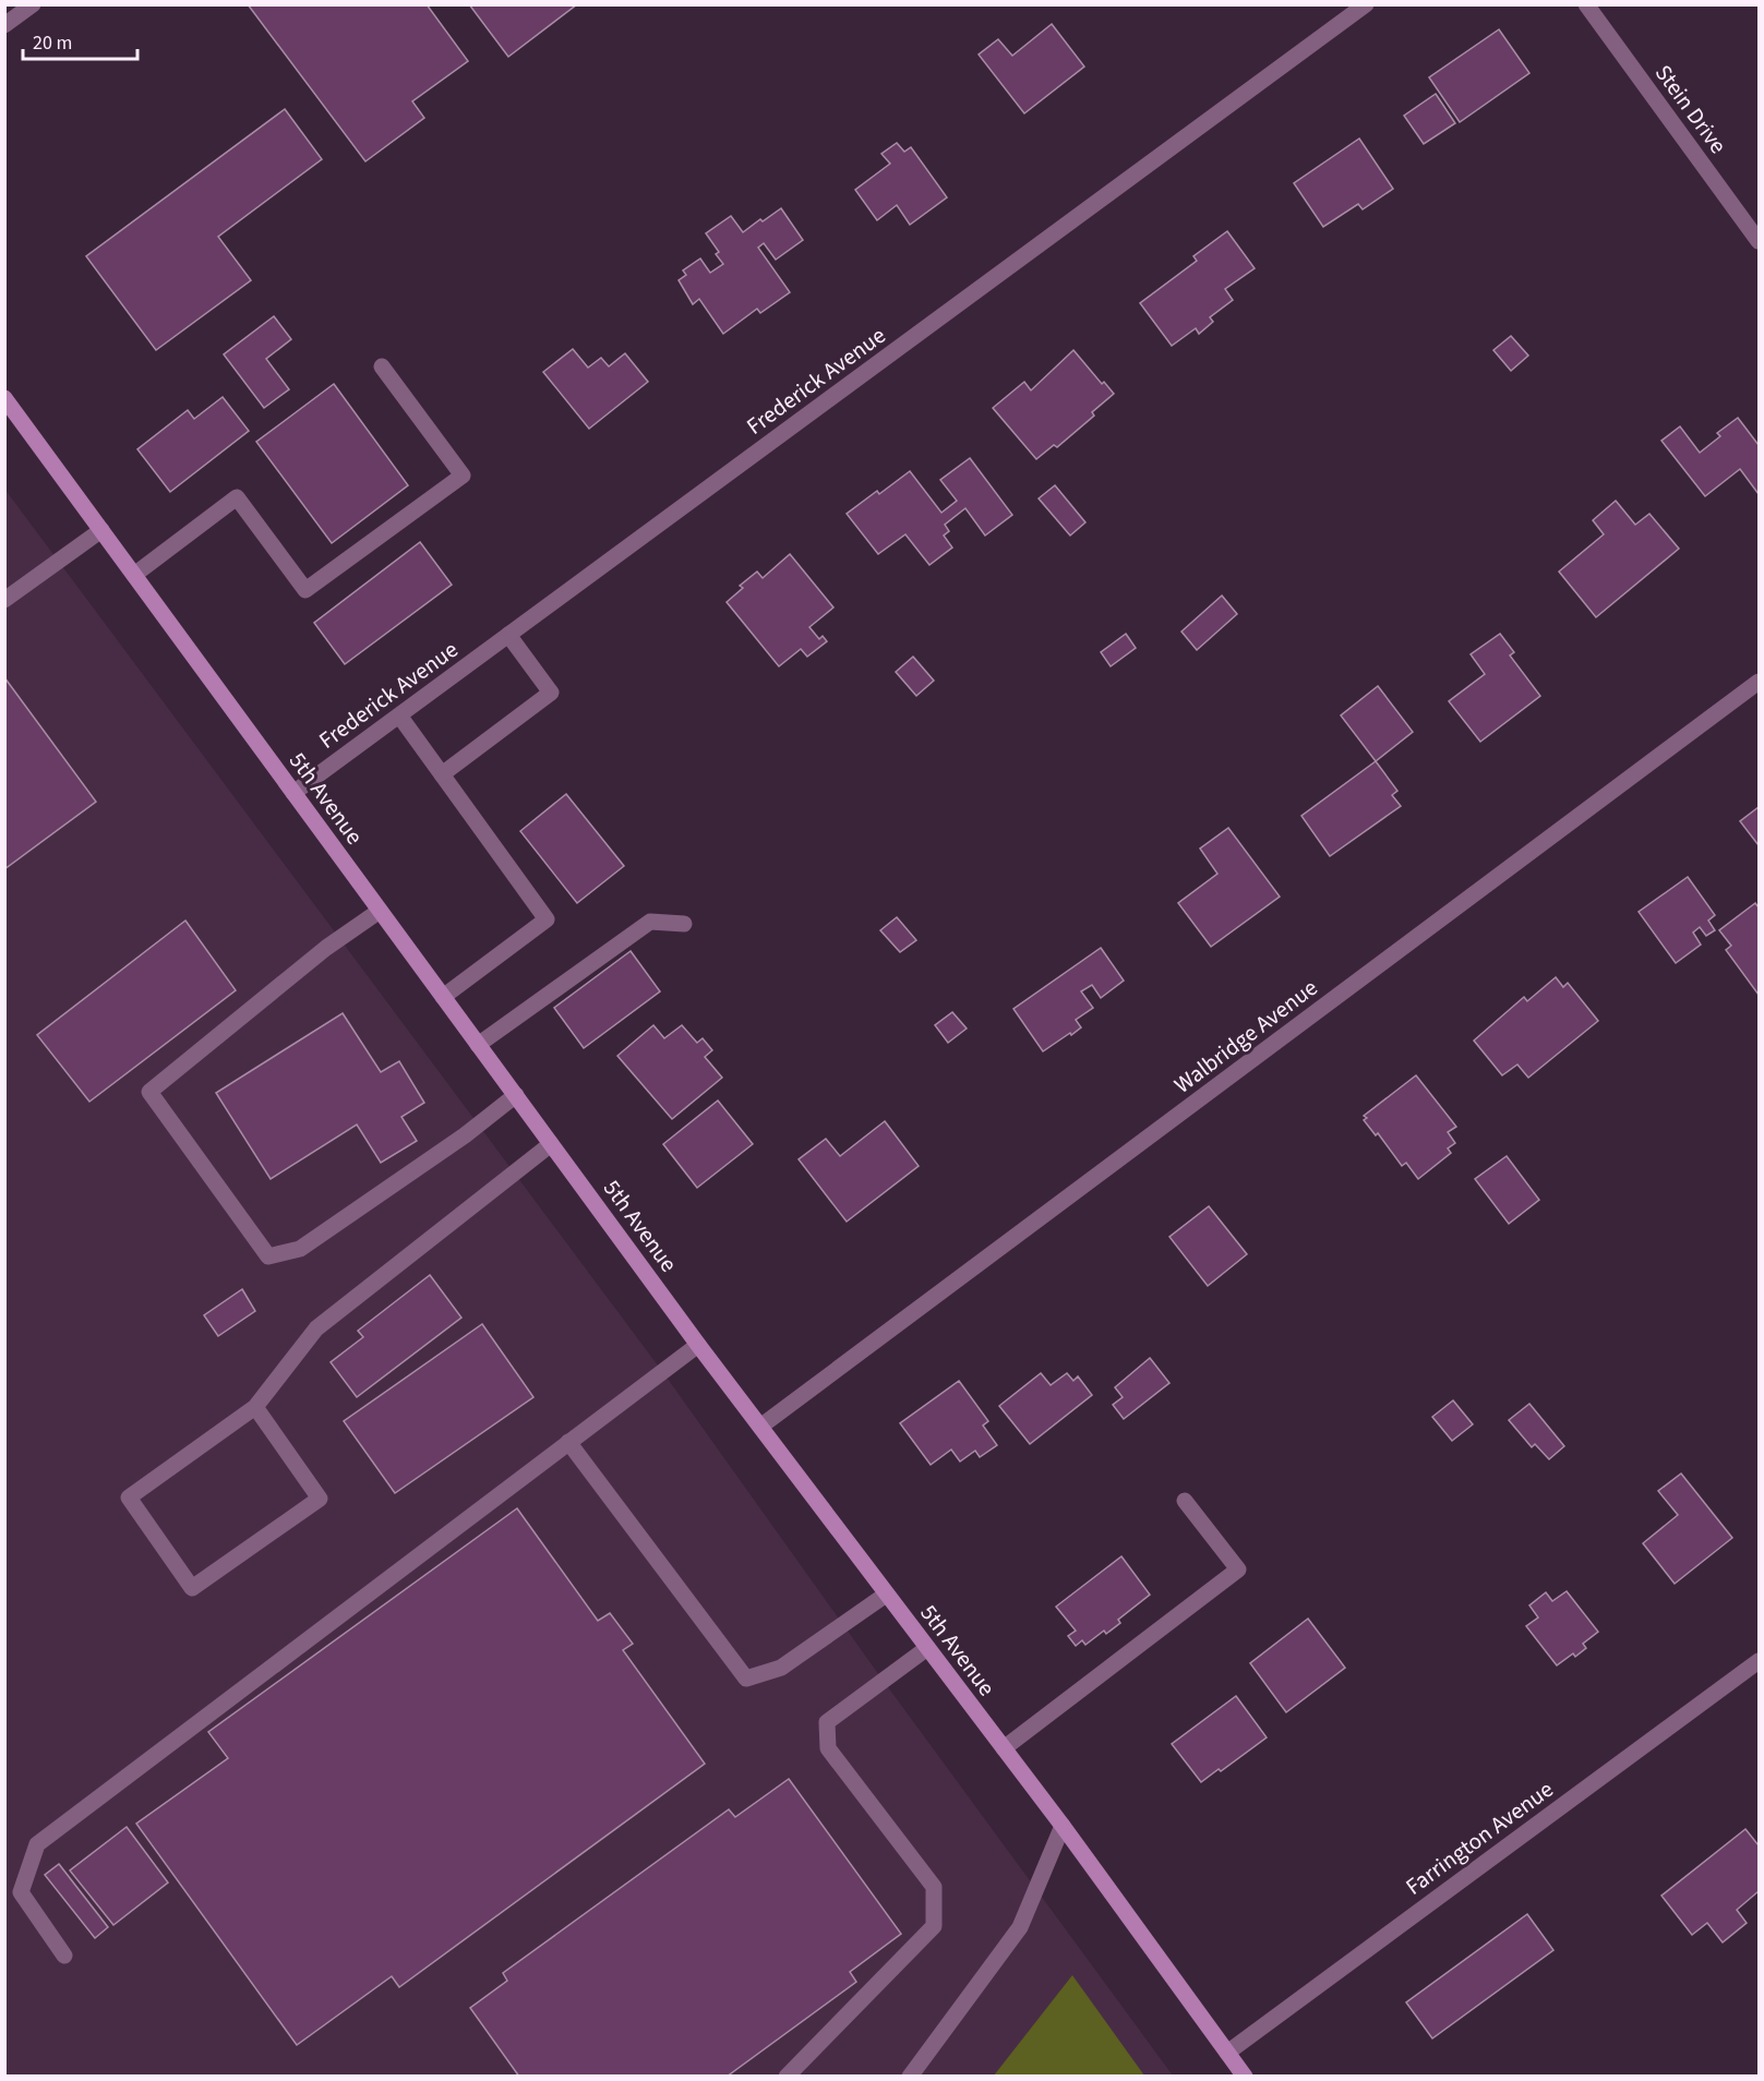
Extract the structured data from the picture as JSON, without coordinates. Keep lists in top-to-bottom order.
{
  "streets": {
    "main road": ["5th Avenue"],
    "street": [
      "Stein Drive",
      "Frederick Avenue",
      "Walbridge Avenue",
      "Farrington Avenue"
    ]
  },
  "crossings": [
    ["Frederick Avenue", "5th Avenue"],
    ["5th Avenue", "Walbridge Avenue"],
    ["5th Avenue", "Farrington Avenue"]
  ],
  "scale_bar": "20 m"
}
